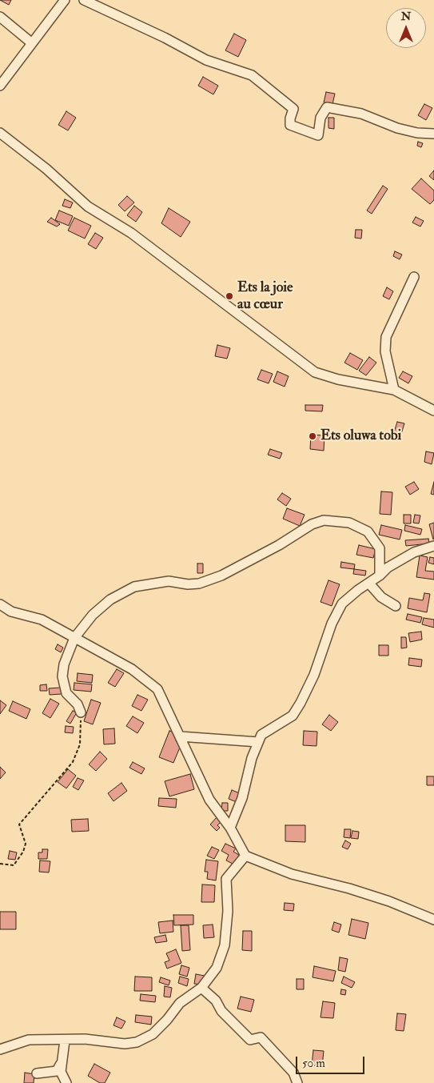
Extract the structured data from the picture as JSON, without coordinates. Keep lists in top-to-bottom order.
{
  "places": ["Ets la joie au cœur", "Ets oluwa tobi"],
  "scale_bar": "50 m",
  "north": "top"
}
